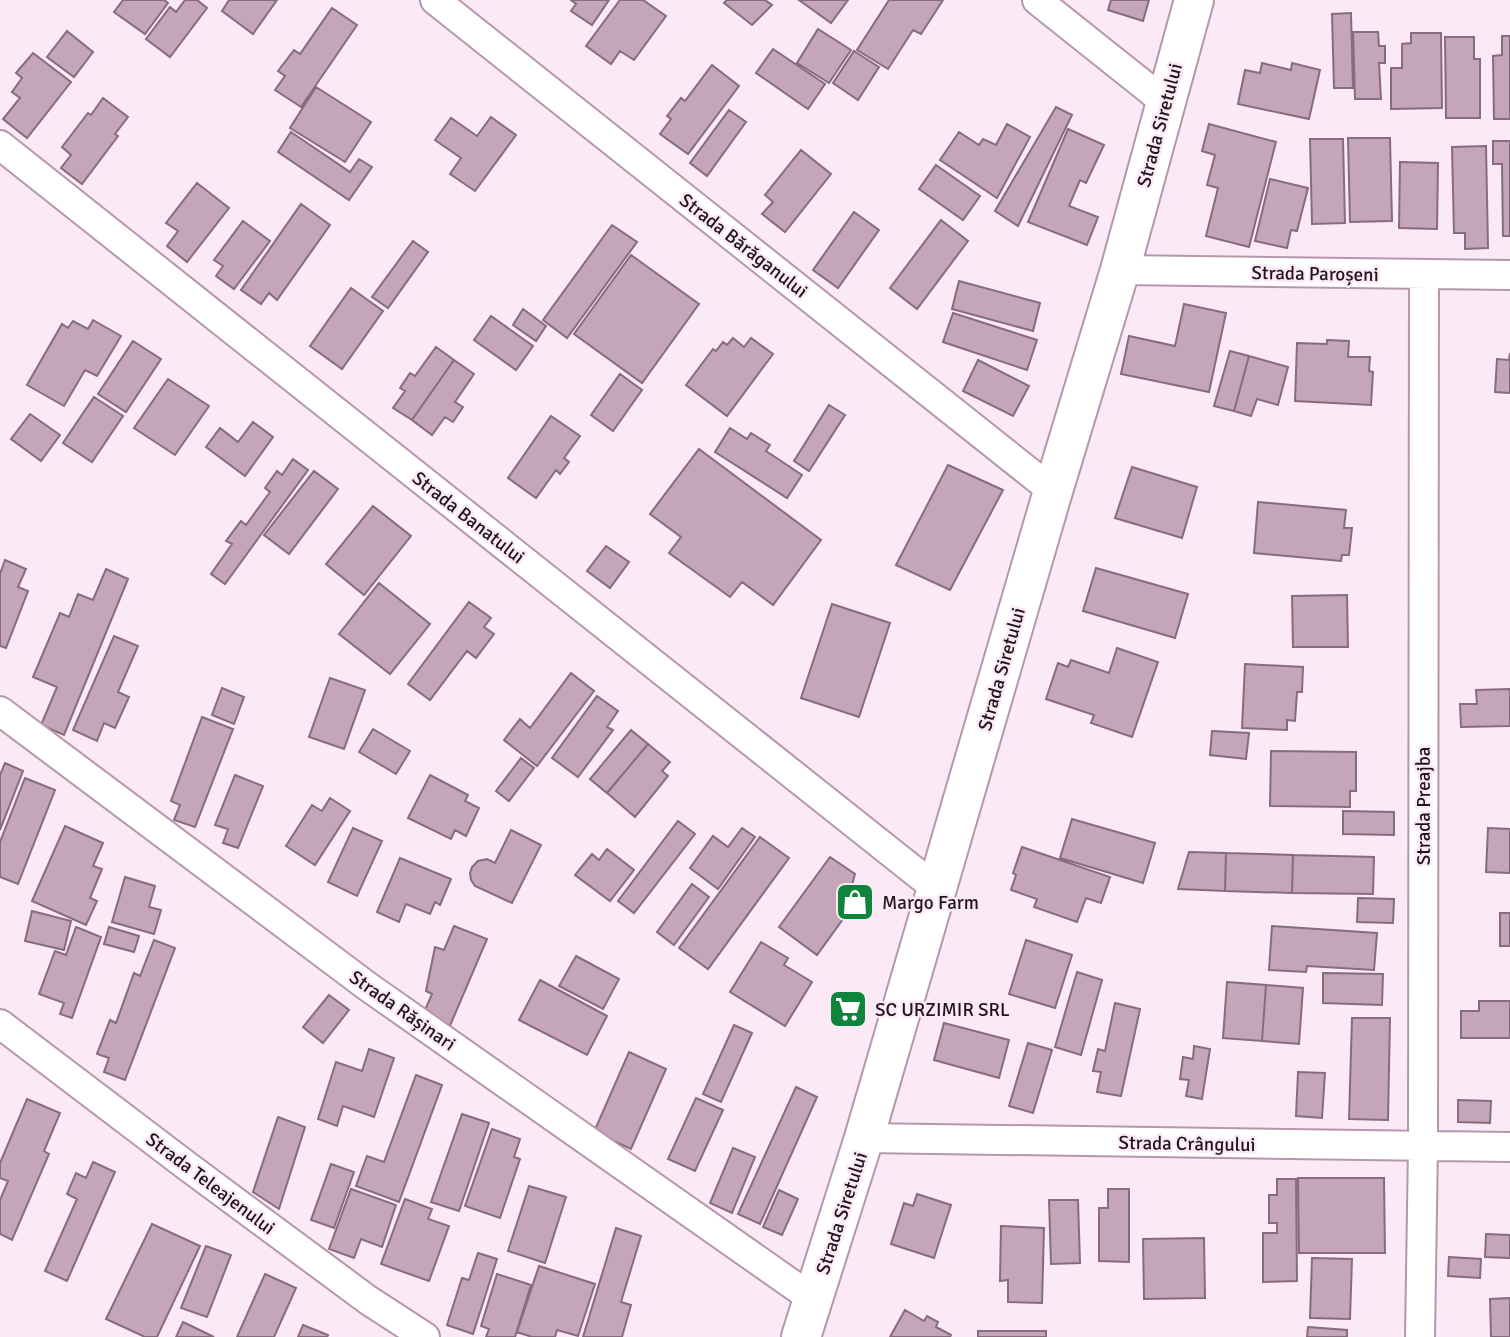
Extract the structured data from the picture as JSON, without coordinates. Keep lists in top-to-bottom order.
{
  "streets": {
    "street": [
      "Strada Siretului",
      "Strada Bărăganului",
      "Strada Paroșeni",
      "Strada Banatului",
      "Strada Preajba",
      "Strada Rășinari",
      "Strada Crângului",
      "Strada Teleajenului"
    ]
  },
  "crossings": [
    ["Strada Siretului", "Strada Bărăganului"],
    ["Strada Siretului", "Strada Paroșeni"],
    ["Strada Siretului", "Strada Banatului"],
    ["Strada Siretului", "Strada Rășinari"],
    ["Strada Siretului", "Strada Crângului"],
    ["Strada Paroșeni", "Strada Preajba"],
    ["Strada Preajba", "Strada Crângului"]
  ],
  "places": {
    "shop": ["Margo Farm"],
    "supermarket": ["SC URZIMIR SRL"]
  }
}
